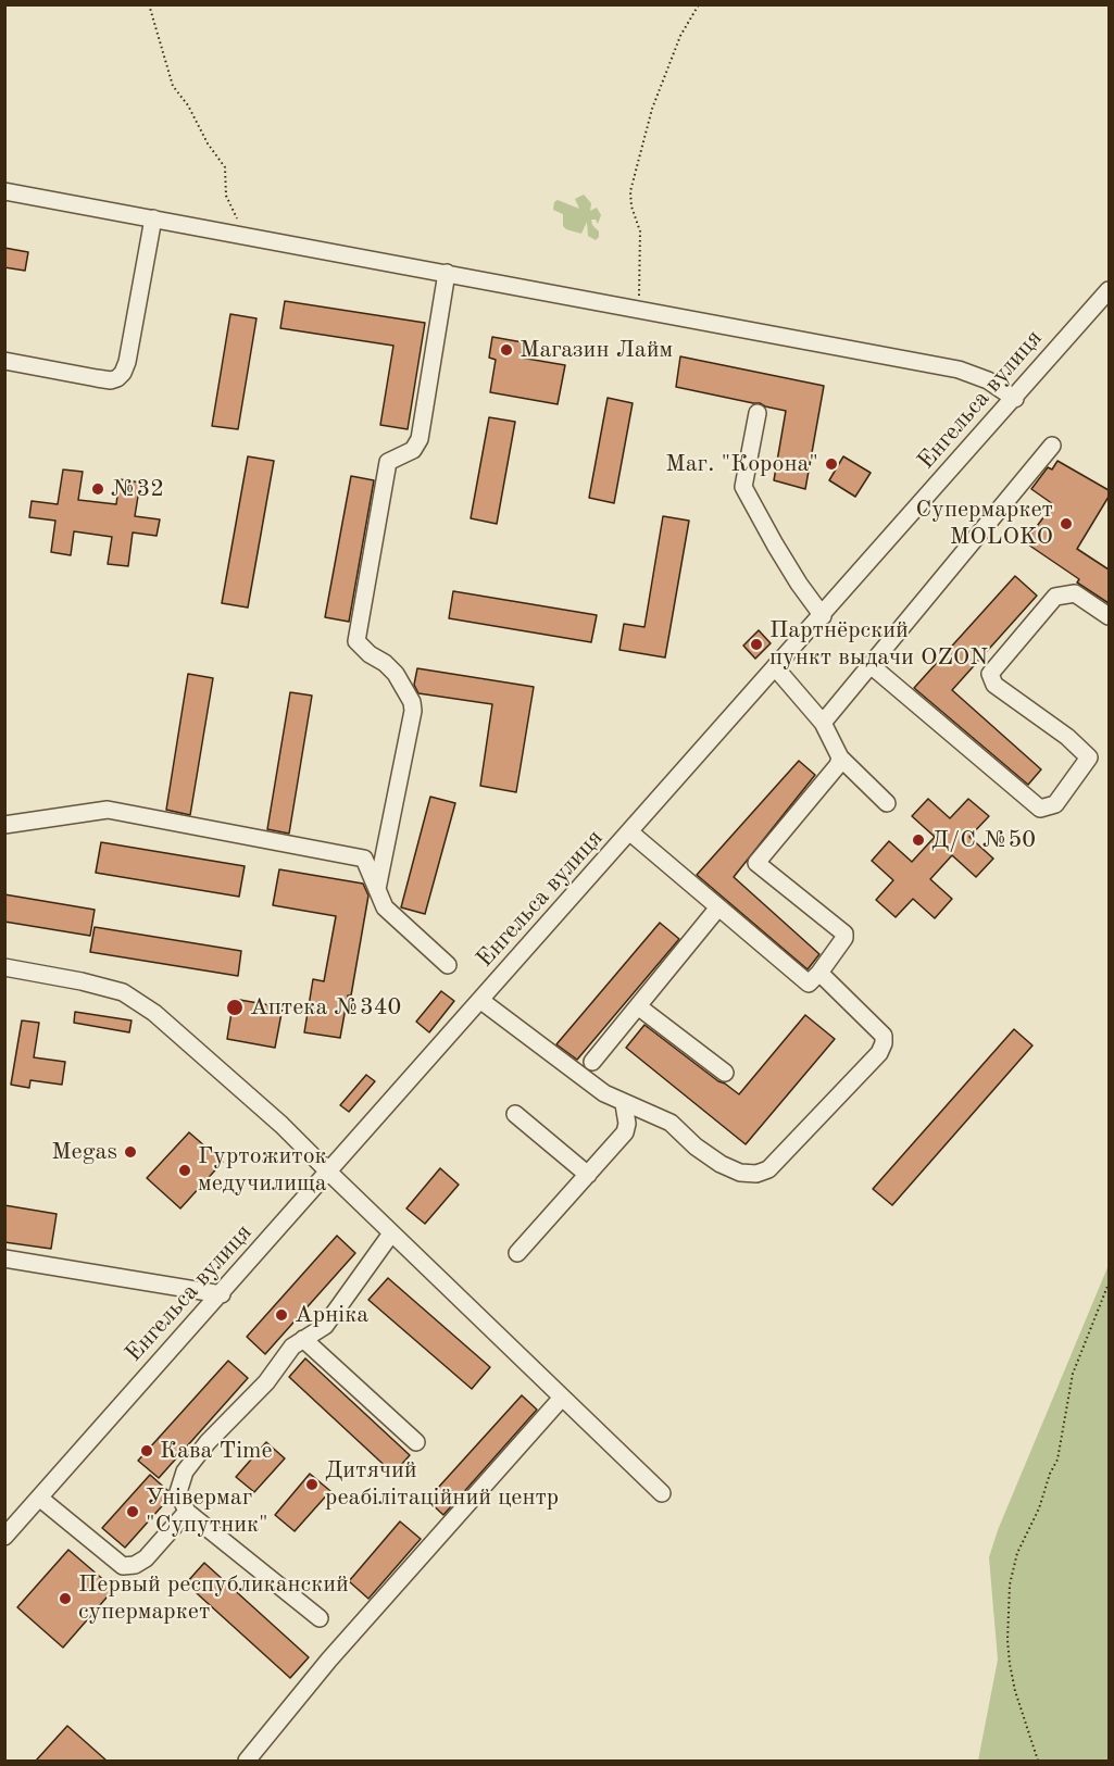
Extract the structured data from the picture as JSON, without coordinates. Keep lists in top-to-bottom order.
{
  "streets": {
    "street": ["Енгельса вулиця"]
  },
  "places": [
    "Магазин Лайм",
    "Маг. \"Корона\"",
    "№32",
    "Супермаркет MOLOKO",
    "Партнёрский пункт выдачи OZON",
    "Д/С №50",
    "Аптека №340",
    "Megas",
    "Гуртожиток медучилища",
    "Арніка",
    "Кава Time",
    "Дитячий реабілітаційний центр",
    "Універмаг \"Супутник\"",
    "Первый республиканский супермаркет"
  ]
}
